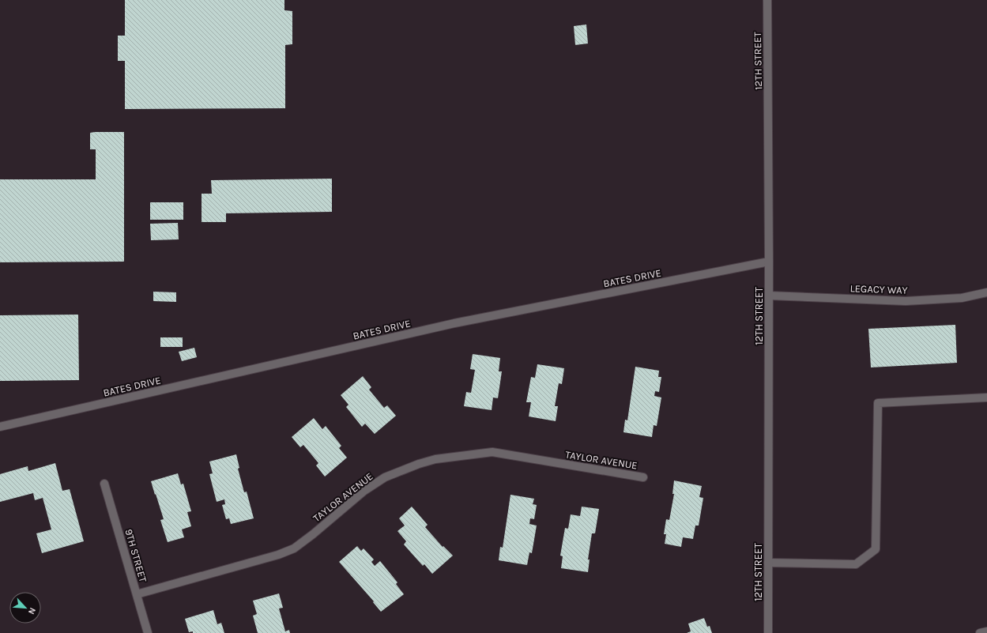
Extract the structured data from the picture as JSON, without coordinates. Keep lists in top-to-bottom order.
{
  "streets": {
    "street": [
      "12TH STREET",
      "BATES DRIVE",
      "LEGACY WAY",
      "TAYLOR AVENUE",
      "9TH STREET"
    ]
  },
  "crossings": [
    ["12TH STREET", "BATES DRIVE"],
    ["12TH STREET", "LEGACY WAY"],
    ["TAYLOR AVENUE", "9TH STREET"]
  ],
  "north": "bottom right"
}
